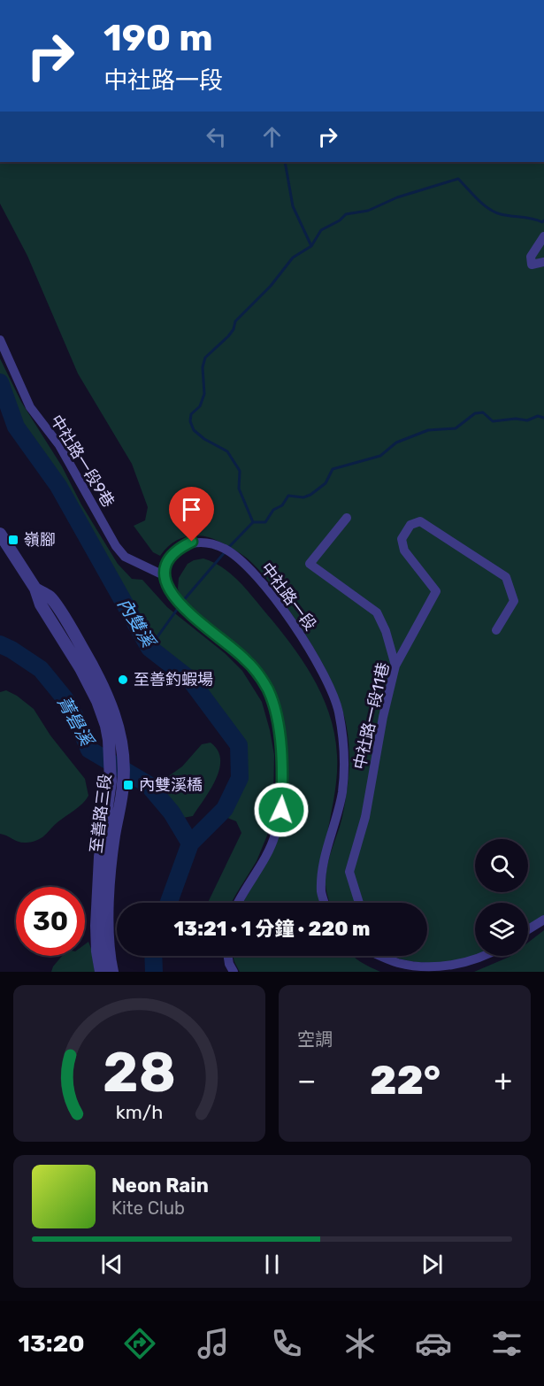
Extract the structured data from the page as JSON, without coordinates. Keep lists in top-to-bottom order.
{
  "streets": {
    "street": [
      "中社路一段9巷",
      "中社路一段",
      "中社路一段11巷",
      "至善路三段"
    ]
  },
  "crossings": [
    ["中社路一段9巷", "中社路一段"]
  ],
  "water": ["內雙溪", "菁礐溪"],
  "places": {
    "transit": ["嶺腳", "內雙溪橋"],
    "other": ["至善釣蝦場"]
  },
  "page": {
    "turn": ["190 m", "中社路一段"],
    "limit": "30",
    "trip": "13:21 · 1 分鐘 · 220 m",
    "tile": "空調",
    "heat": ["−", "22°", "+"],
    "song": ["Neon Rain", "Kite Club"],
    "tabs": "13:20",
    "gauge": ["28", "km/h"]
  }
}
